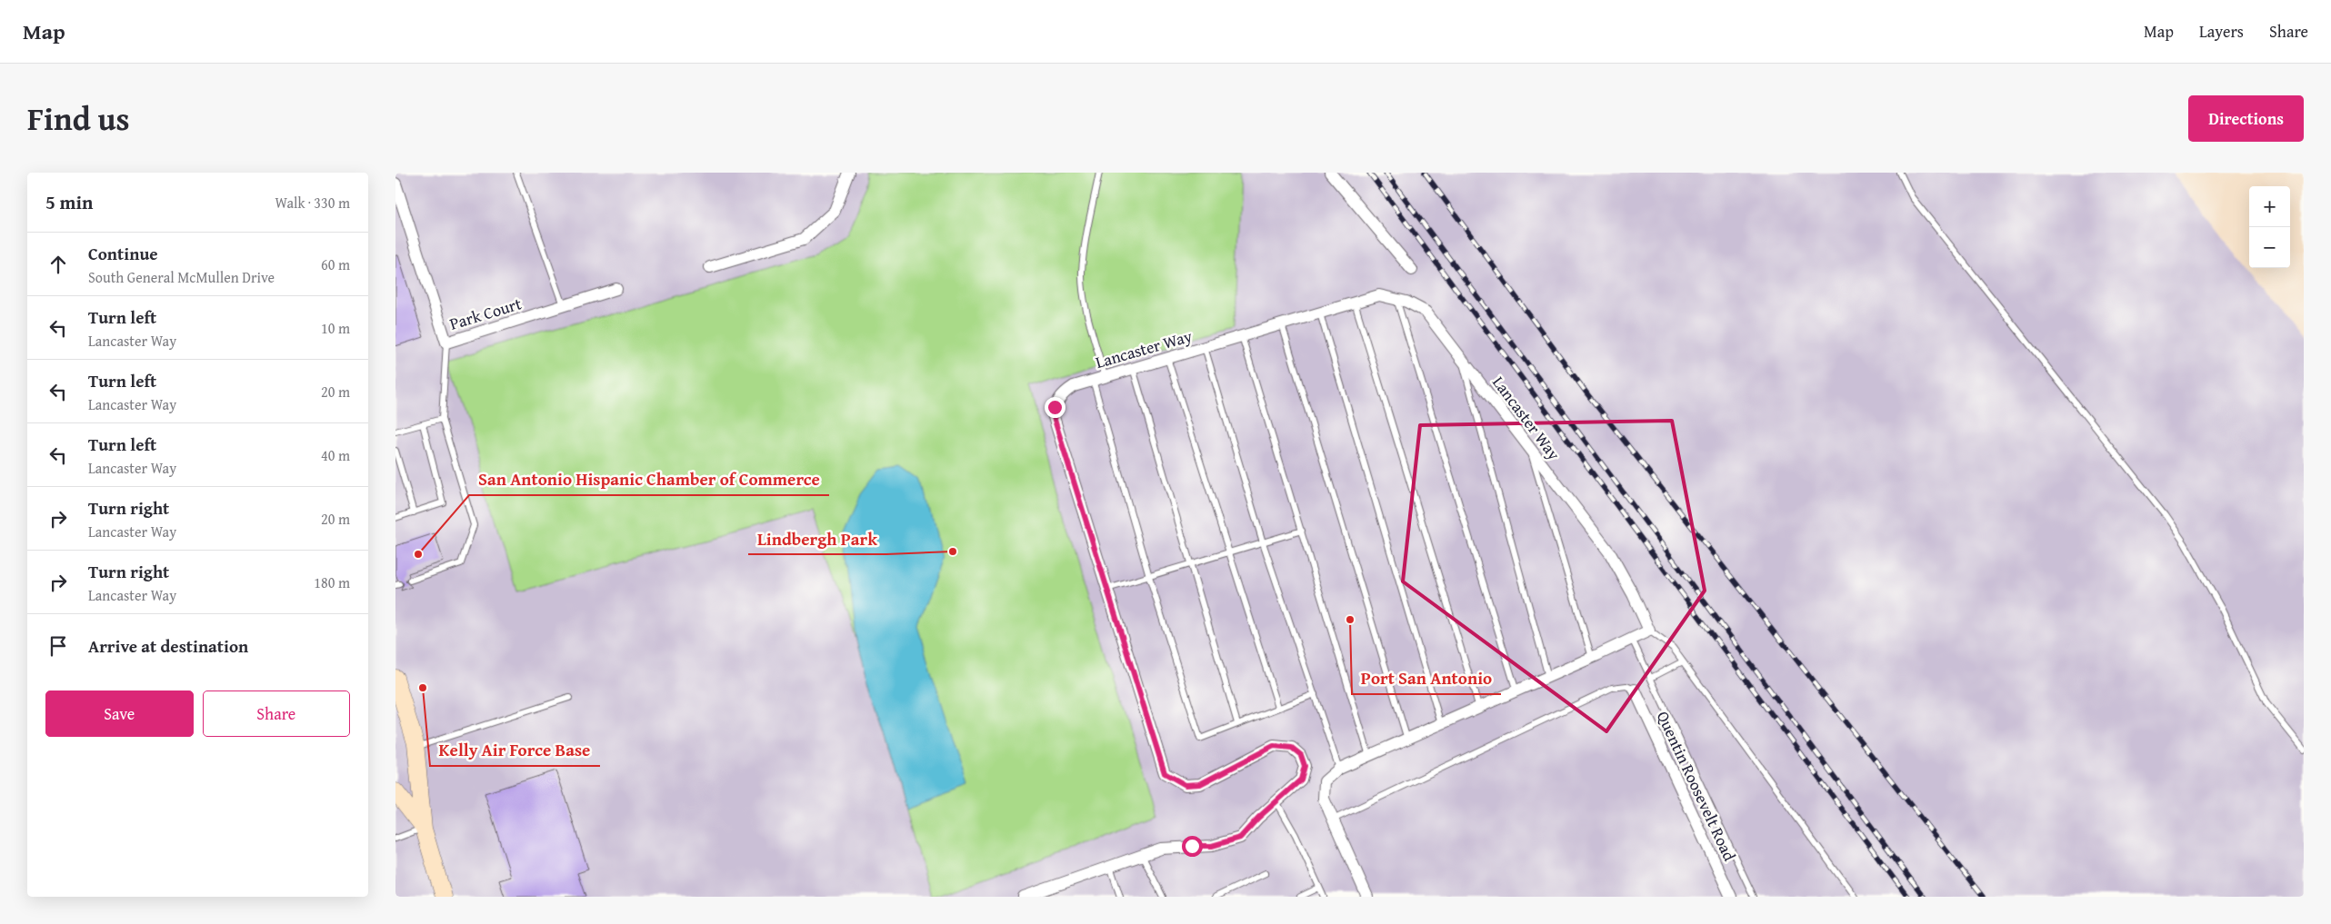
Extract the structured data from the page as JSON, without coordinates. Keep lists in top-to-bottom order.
{
  "streets": {
    "street": ["Park Court", "Lancaster Way", "Quentin Roosevelt Road"]
  },
  "places": [
    "Lindbergh Park",
    "San Antonio Hispanic Chamber of Commerce",
    "Port San Antonio",
    "Kelly Air Force Base"
  ],
  "page": {
    "header": "Map",
    "nav": ["Map", "Layers", "Share"],
    "title": "Find us",
    "buttons": [
      "Directions",
      ["Save", "Share"]
    ],
    "heading": ["5 min", "Walk · 330 m"],
    "map_buttons": ["+", "−"],
    "list": [
      ["Continue", "South General McMullen Drive", "60 m"],
      ["Turn left", "Lancaster Way", "10 m"],
      ["Turn left", "Lancaster Way", "20 m"],
      ["Turn left", "Lancaster Way", "40 m"],
      ["Turn right", "Lancaster Way", "20 m"],
      ["Turn right", "Lancaster Way", "180 m"],
      "Arrive at destination"
    ]
  }
}
